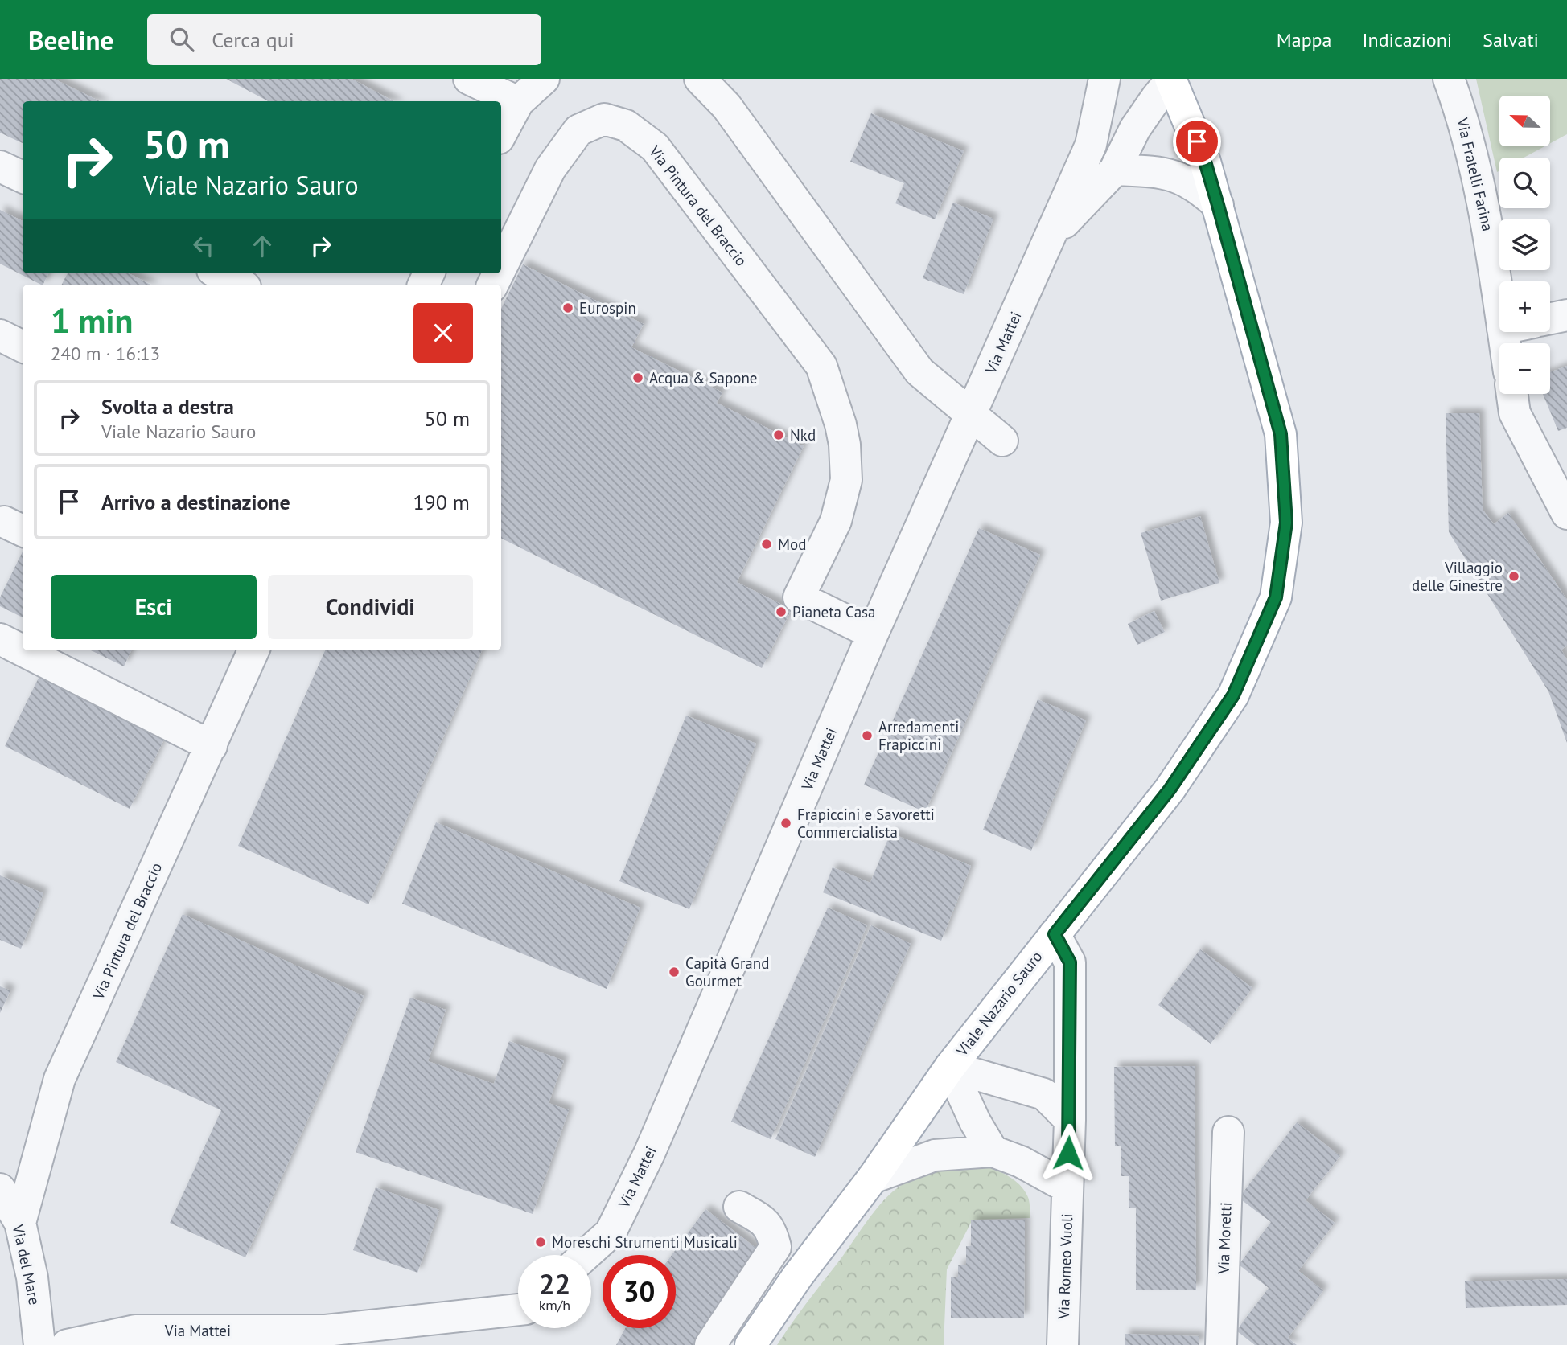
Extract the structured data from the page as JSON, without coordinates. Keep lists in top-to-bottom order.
{
  "streets": {
    "main road": ["Viale Nazario Sauro"],
    "street": [
      "Via Fratelli Farina",
      "Via Pintura del Braccio",
      "Via Mattei",
      "Via Moretti",
      "Via del Mare",
      "Via Romeo Vuoli"
    ]
  },
  "crossings": [
    ["Via Pintura del Braccio", "Via Mattei"],
    ["Via Pintura del Braccio", "Via del Mare"],
    ["Viale Nazario Sauro", "Via Romeo Vuoli"]
  ],
  "places": [
    "Eurospin",
    "Acqua & Sapone",
    "Nkd",
    "Mod",
    "Villaggio delle Ginestre",
    "Pianeta Casa",
    "Arredamenti Frapiccini",
    "Frapiccini e Savoretti Commercialista",
    "Capità Grand Gourmet",
    "Moreschi Strumenti Musicali"
  ],
  "north": "left",
  "page": {
    "header": "Beeline",
    "search": "Cerca qui",
    "nav": ["Mappa", "Indicazioni", "Salvati"],
    "map_buttons": ["+", "−"],
    "turn": ["50 m", "Viale Nazario Sauro"],
    "heading": ["1 min", "240 m · 16:13"],
    "list": [
      {
        "name": "Svolta a destra",
        "note": "Viale Nazario Sauro",
        "value": "50 m"
      },
      {
        "name": "Arrivo a destinazione",
        "value": "190 m"
      }
    ],
    "buttons": ["Esci", "Condividi"],
    "speed": "22 km/h",
    "limit": "30"
  }
}
